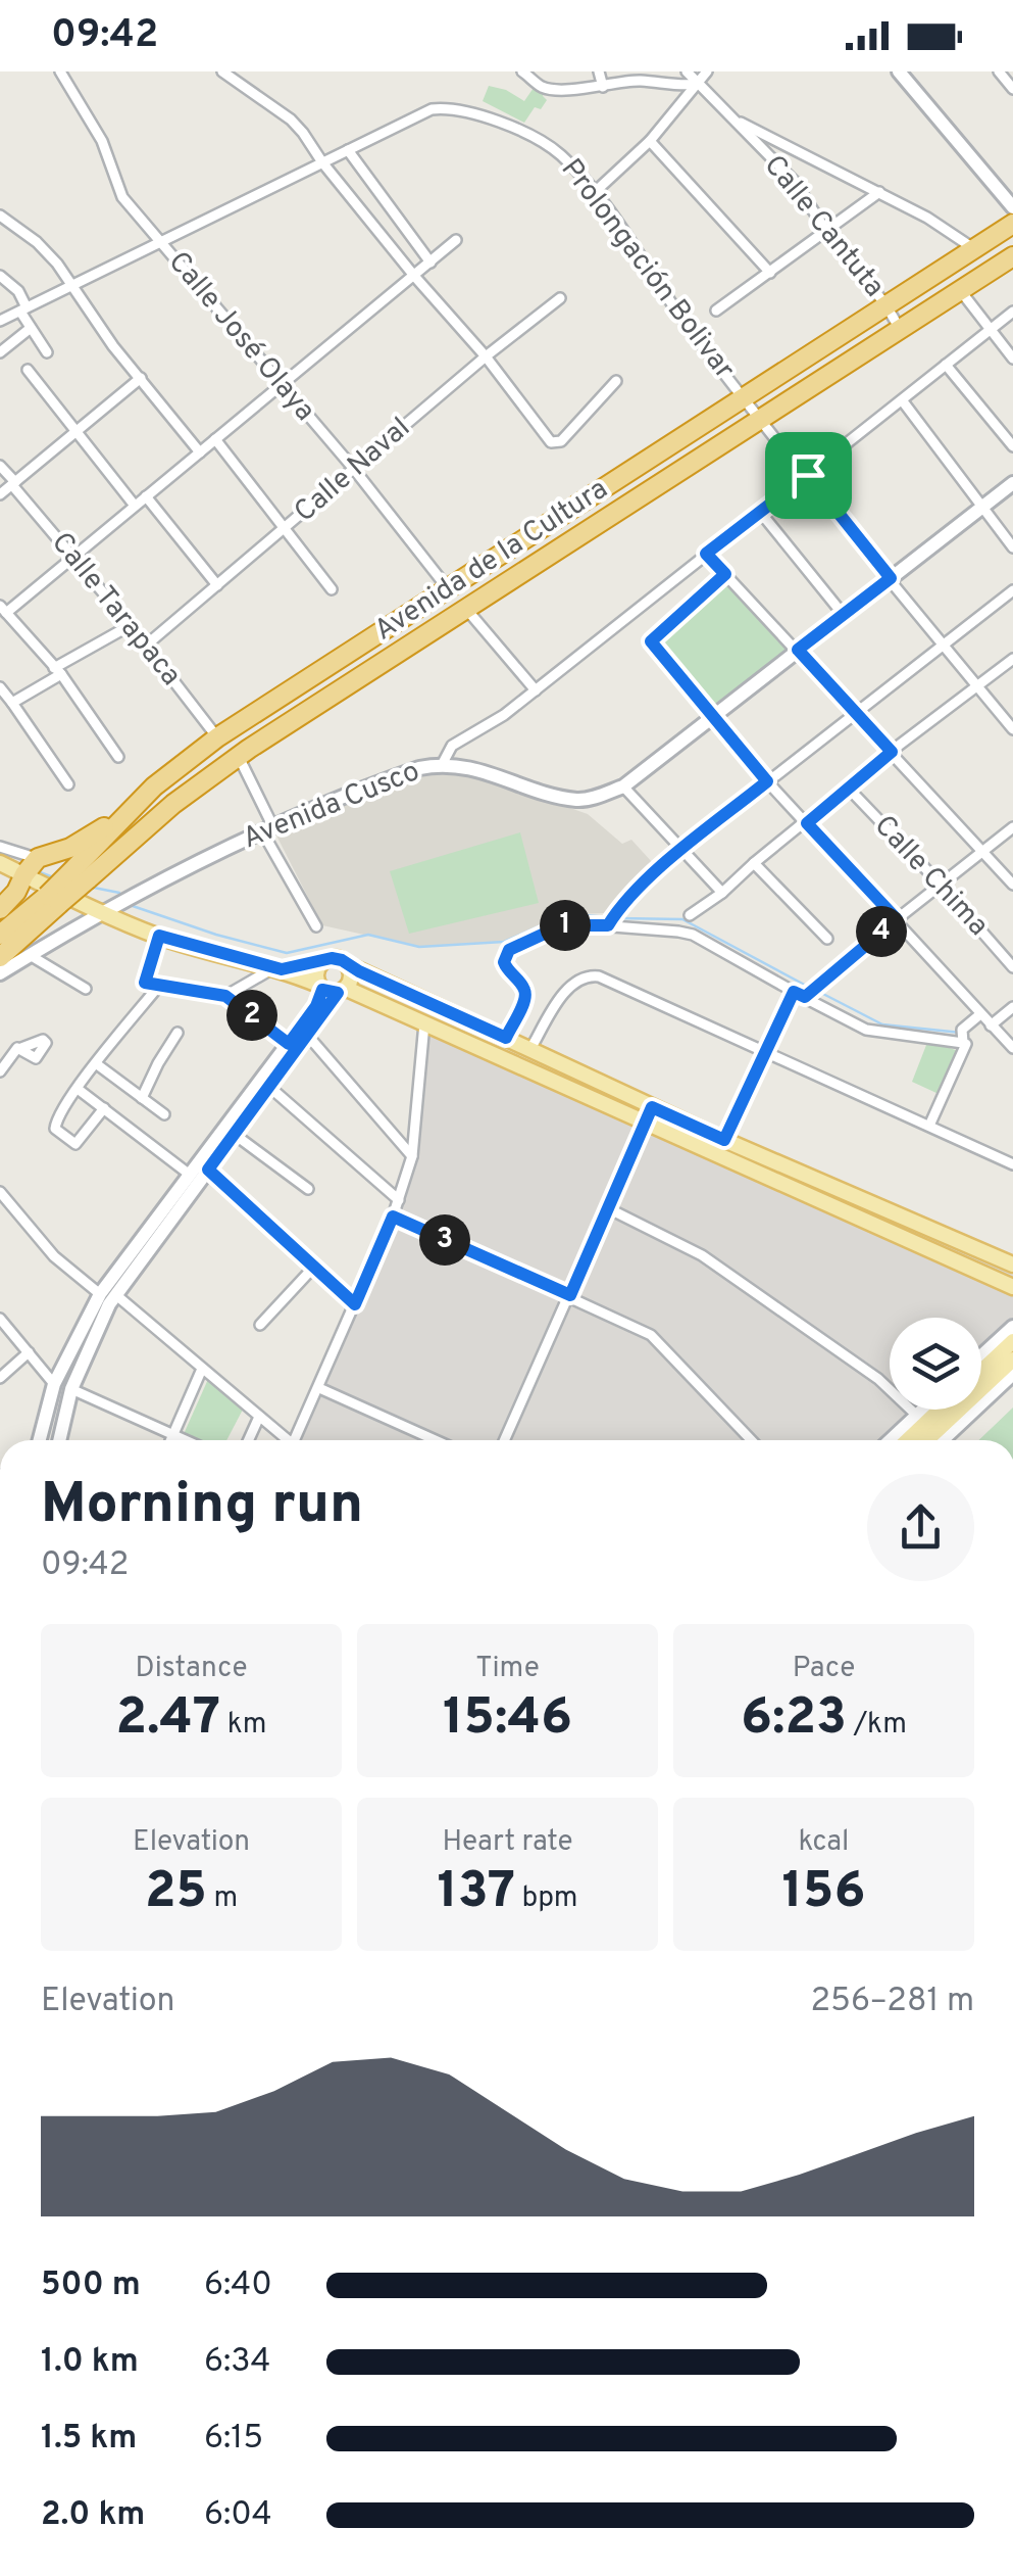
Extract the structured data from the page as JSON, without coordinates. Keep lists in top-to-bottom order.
{
  "streets": {
    "highway": ["Avenida de la Cultura"],
    "main road": ["Avenida Cusco"],
    "street": [
      "Calle Cantuta",
      "Prolongación Bolivar",
      "Calle José Olaya",
      "Calle Naval",
      "Calle Tarapaca",
      "Calle Chima"
    ]
  },
  "crossings": [
    ["Calle Cantuta", "Avenida de la Cultura"],
    ["Prolongación Bolivar", "Calle José Olaya"],
    ["Prolongación Bolivar", "Avenida de la Cultura"],
    ["Prolongación Bolivar", "Avenida Cusco"],
    ["Calle José Olaya", "Calle Naval"],
    ["Calle José Olaya", "Avenida de la Cultura"],
    ["Calle Naval", "Calle Tarapaca"],
    ["Avenida de la Cultura", "Calle Tarapaca"]
  ],
  "page": {
    "status": "09:42",
    "pins": [
      "1",
      "4",
      "2",
      "3"
    ],
    "heading": ["Morning run", "09:42"],
    "stats": [
      ["Distance", "2.47 km"],
      ["Time", "15:46"],
      ["Pace", "6:23 /km"],
      ["Elevation", "25 m"],
      ["Heart rate", "137 bpm"],
      ["kcal", "156"]
    ],
    "chart": ["Elevation", "256–281 m"],
    "list": [
      {
        "name": "500 m",
        "note": "6:40"
      },
      {
        "name": "1.0 km",
        "note": "6:34"
      },
      {
        "name": "1.5 km",
        "note": "6:15"
      },
      {
        "name": "2.0 km",
        "note": "6:04"
      }
    ]
  }
}
